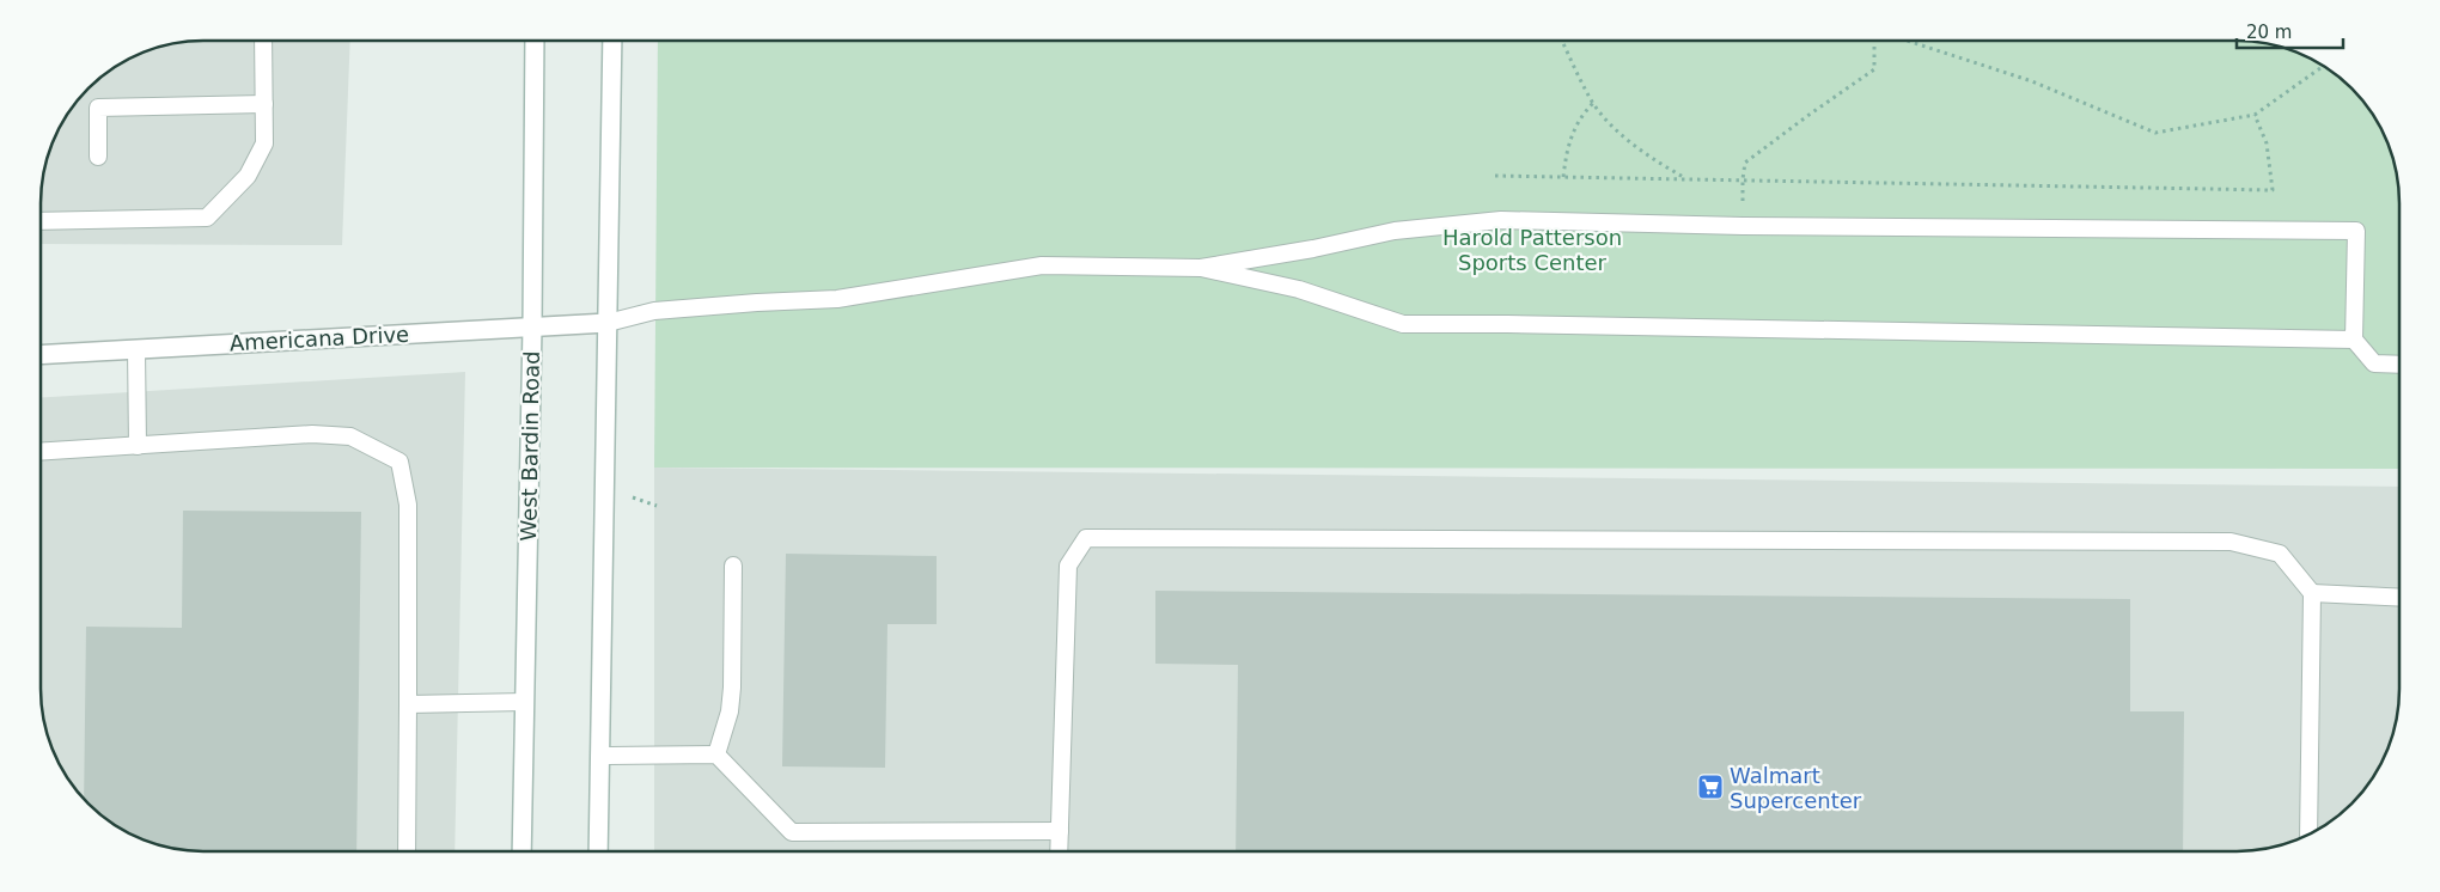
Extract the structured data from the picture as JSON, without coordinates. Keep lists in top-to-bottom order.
{
  "streets": {
    "main road": ["Americana Drive", "West Bardin Road"]
  },
  "crossings": [
    ["Americana Drive", "West Bardin Road"]
  ],
  "parks": ["Harold Patterson Sports Center"],
  "places": {
    "supermarket": ["Walmart Supercenter"]
  },
  "scale_bar": "20 m"
}
